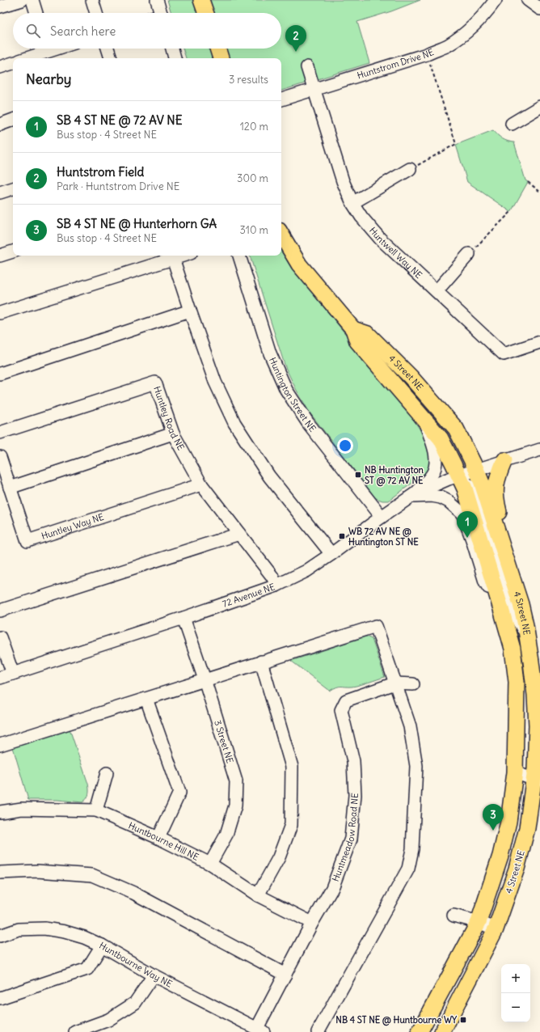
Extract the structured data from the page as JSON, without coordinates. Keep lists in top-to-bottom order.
{
  "streets": {
    "main road": ["4 Street NE"],
    "street": [
      "Huntstrom Drive NE",
      "Huntwell Way NE",
      "Huntington Street NE",
      "Huntley Road NE",
      "Huntley Way NE",
      "72 Avenue NE",
      "3 Street NE",
      "Huntmeadow Road NE",
      "Huntbourne Hill NE",
      "Huntbourne Way NE"
    ]
  },
  "crossings": [
    ["Huntstrom Drive NE", "Huntwell Way NE"],
    ["4 Street NE", "72 Avenue NE"],
    ["Huntington Street NE", "72 Avenue NE"],
    ["Huntley Road NE", "Huntley Way NE"],
    ["Huntley Road NE", "72 Avenue NE"],
    ["72 Avenue NE", "3 Street NE"],
    ["3 Street NE", "Huntbourne Hill NE"],
    ["Huntmeadow Road NE", "Huntbourne Hill NE"],
    ["Huntmeadow Road NE", "Huntbourne Way NE"]
  ],
  "places": {
    "transit": ["NB Huntington ST @ 72 AV NE", "WB 72 AV NE @ Huntington ST NE", "NB 4 ST NE @ Huntbourne WY"]
  },
  "page": {
    "search": "Search here",
    "pins": ["2", "1", "3"],
    "heading": ["Nearby", "3 results"],
    "list": [
      {
        "mark": "1",
        "name": "SB 4 ST NE @ 72 AV NE",
        "note": "Bus stop · 4 Street NE",
        "value": "120 m"
      },
      {
        "mark": "2",
        "name": "Huntstrom Field",
        "note": "Park · Huntstrom Drive NE",
        "value": "300 m"
      },
      {
        "mark": "3",
        "name": "SB 4 ST NE @ Hunterhorn GA",
        "note": "Bus stop · 4 Street NE",
        "value": "310 m"
      }
    ],
    "map_buttons": ["+", "−"]
  }
}
